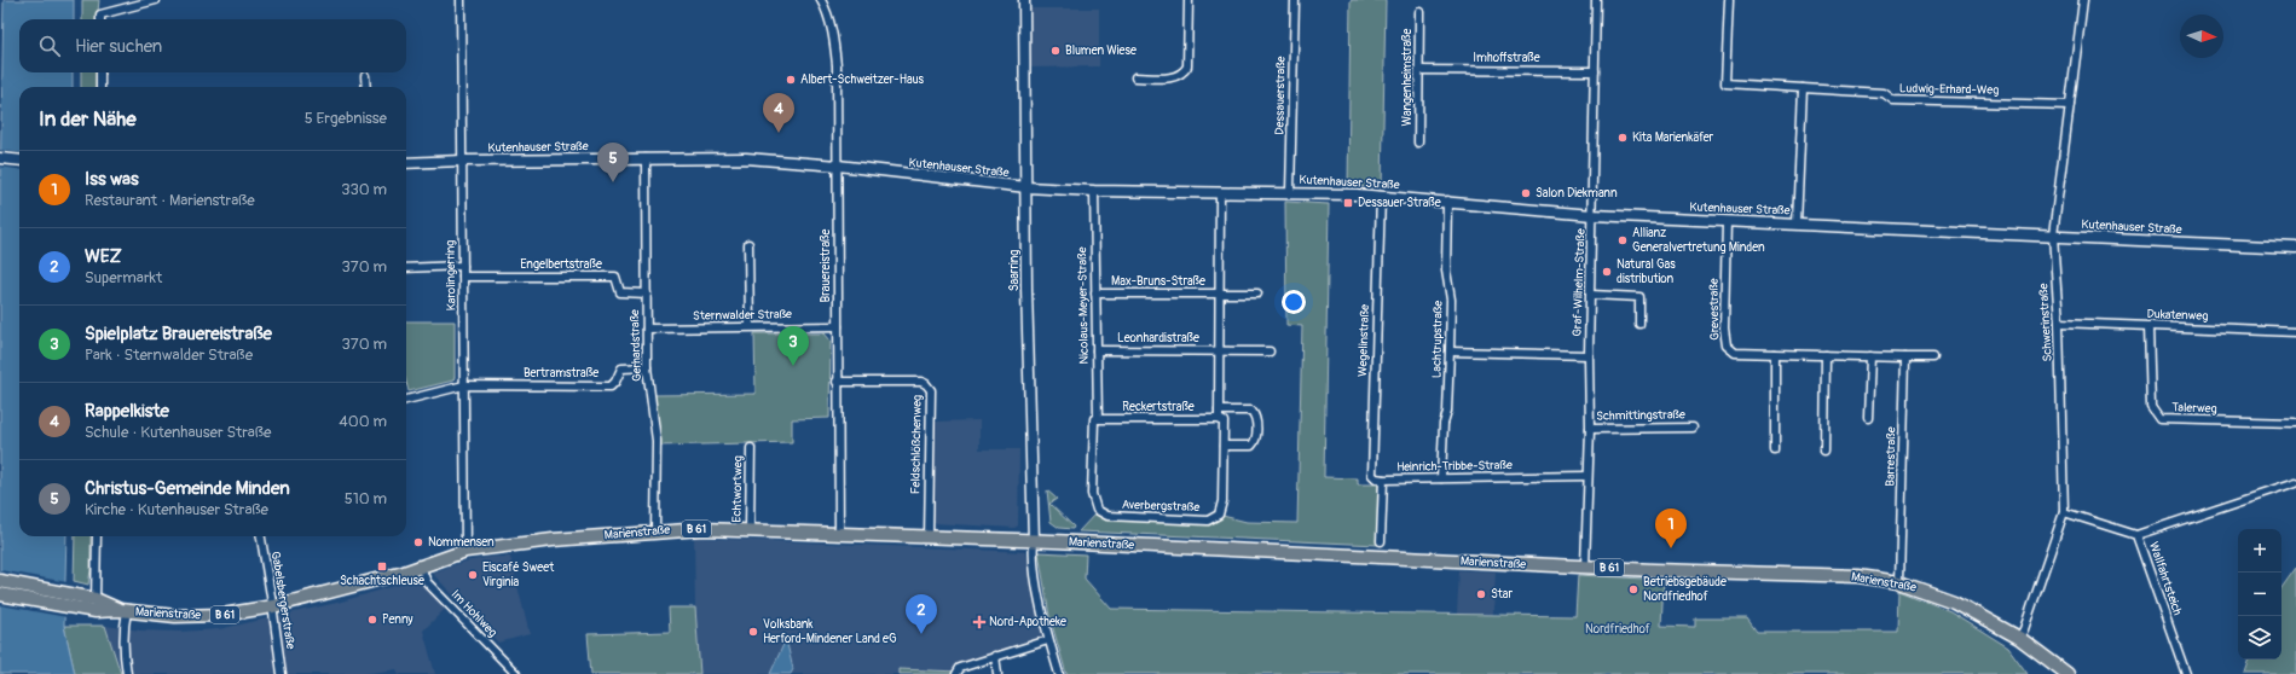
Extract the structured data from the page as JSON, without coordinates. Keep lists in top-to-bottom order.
{
  "streets": {
    "main road": ["B 61", "Marienstraße"],
    "street": [
      "Imhoffstraße",
      "Wangenheimstraße",
      "Ludwig-Erhard-Weg",
      "Dessauerstraße",
      "Kutenhauser Straße",
      "Engelbertstraße",
      "Brauereistraße",
      "Saarring",
      "Karolingerring",
      "Max-Bruns-Straße",
      "Graf-Wilhelm-Straße",
      "Nicolaus-Meyer-Straße",
      "Grevestraße",
      "Sternwalder Straße",
      "Dukatenweg",
      "Schwerinstraße",
      "Leonhardistraße",
      "Lachtrupstraße",
      "Wegelinstraße",
      "Gerhardstraße",
      "Bertramstraße",
      "Reckertstraße",
      "Talerweg",
      "Schmittingstraße",
      "Feldschlößchenweg",
      "Barrestraße",
      "Heinrich-Tribbe-Straße",
      "Echtwortweg",
      "Averbergstraße",
      "Wallfahrtsteich",
      "Gabelsbergerstraße",
      "Im Hohlweg"
    ]
  },
  "crossings": [
    ["Imhoffstraße", "Wangenheimstraße"],
    ["Imhoffstraße", "Graf-Wilhelm-Straße"],
    ["Ludwig-Erhard-Weg", "Schwerinstraße"],
    ["Dessauerstraße", "Kutenhauser Straße"],
    ["Kutenhauser Straße", "Brauereistraße"],
    ["Kutenhauser Straße", "Saarring"],
    ["Kutenhauser Straße", "Karolingerring"],
    ["Kutenhauser Straße", "Graf-Wilhelm-Straße"],
    ["Kutenhauser Straße", "Nicolaus-Meyer-Straße"],
    ["Kutenhauser Straße", "Grevestraße"],
    ["Kutenhauser Straße", "Schwerinstraße"],
    ["Kutenhauser Straße", "Lachtrupstraße"],
    ["Kutenhauser Straße", "Wegelinstraße"],
    ["Kutenhauser Straße", "Gerhardstraße"],
    ["Engelbertstraße", "Karolingerring"],
    ["Engelbertstraße", "Gerhardstraße"],
    ["Brauereistraße", "Sternwalder Straße"],
    ["Brauereistraße", "Feldschlößchenweg"],
    ["Brauereistraße", "Marienstraße"],
    ["Saarring", "Marienstraße"],
    ["Karolingerring", "Bertramstraße"],
    ["Karolingerring", "Marienstraße"],
    ["Max-Bruns-Straße", "Nicolaus-Meyer-Straße"],
    ["Graf-Wilhelm-Straße", "Schmittingstraße"],
    ["Graf-Wilhelm-Straße", "Heinrich-Tribbe-Straße"],
    ["Graf-Wilhelm-Straße", "Marienstraße"],
    ["Nicolaus-Meyer-Straße", "Leonhardistraße"],
    ["Nicolaus-Meyer-Straße", "Reckertstraße"],
    ["Nicolaus-Meyer-Straße", "Averbergstraße"],
    ["Grevestraße", "Barrestraße"],
    ["Sternwalder Straße", "Gerhardstraße"],
    ["Dukatenweg", "Schwerinstraße"],
    ["Dukatenweg", "Talerweg"],
    ["Schwerinstraße", "Marienstraße"],
    ["Schwerinstraße", "Wallfahrtsteich"],
    ["Lachtrupstraße", "Heinrich-Tribbe-Straße"],
    ["Wegelinstraße", "Heinrich-Tribbe-Straße"],
    ["Gerhardstraße", "Bertramstraße"],
    ["Gerhardstraße", "Marienstraße"],
    ["Reckertstraße", "Averbergstraße"],
    ["Feldschlößchenweg", "Marienstraße"],
    ["Barrestraße", "Marienstraße"],
    ["Echtwortweg", "Marienstraße"],
    ["Marienstraße", "Gabelsbergerstraße"],
    ["Marienstraße", "Im Hohlweg"]
  ],
  "parks": ["Nordfriedhof"],
  "places": {
    "other": [
      "Blumen Wiese",
      "Albert-Schweitzer-Haus",
      "Kita Marienkäfer",
      "Salon Diekmann",
      "Allianz Generalvertretung Minden",
      "Natural Gas distribution",
      "Nommensen",
      "Eiscafé Sweet Virginia",
      "Betriebsgebäude Nordfriedhof",
      "Star",
      "Penny",
      "Volksbank Herford-Mindener Land eG"
    ],
    "transit": ["Dessauer Straße", "Schachtschleuse"],
    "health": ["Nord-Apotheke"]
  },
  "north": "right",
  "page": {
    "search": "Hier suchen",
    "heading": ["In der Nähe", "5 Ergebnisse"],
    "pins": [
      "4",
      "5",
      "3",
      "1",
      "2"
    ],
    "list": [
      {
        "mark": "1",
        "name": "Iss was",
        "note": "Restaurant · Marienstraße",
        "value": "330 m"
      },
      {
        "mark": "2",
        "name": "WEZ",
        "note": "Supermarkt",
        "value": "370 m"
      },
      {
        "mark": "3",
        "name": "Spielplatz Brauereistraße",
        "note": "Park · Sternwalder Straße",
        "value": "370 m"
      },
      {
        "mark": "4",
        "name": "Rappelkiste",
        "note": "Schule · Kutenhauser Straße",
        "value": "400 m"
      },
      {
        "mark": "5",
        "name": "Christus-Gemeinde Minden",
        "note": "Kirche · Kutenhauser Straße",
        "value": "510 m"
      }
    ],
    "map_buttons": ["+", "−"]
  }
}
